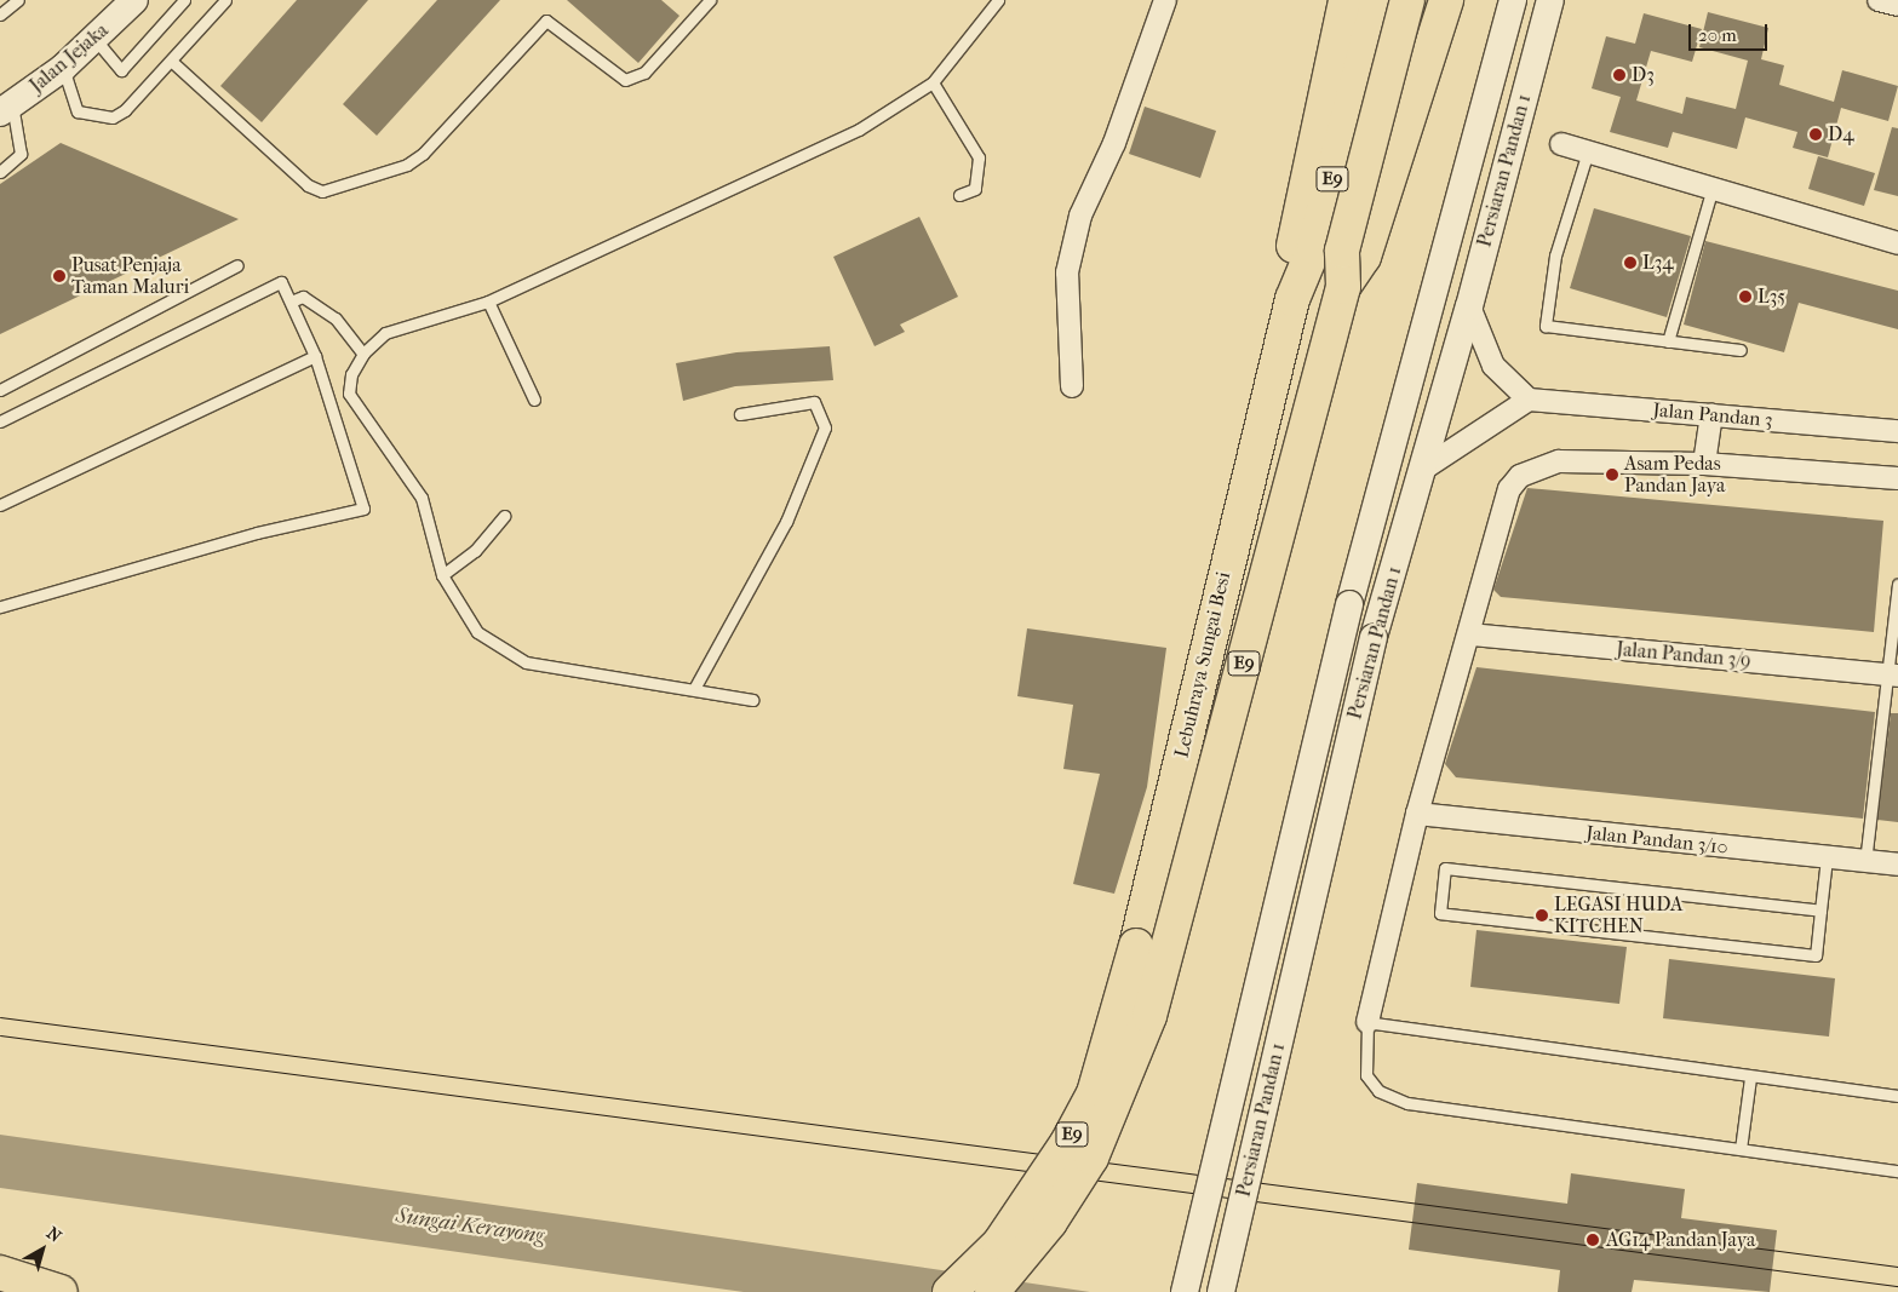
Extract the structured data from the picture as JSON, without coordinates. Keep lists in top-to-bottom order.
{
  "streets": {
    "highway": ["E9", "Lebuhraya Sungai Besi"],
    "street": [
      "Jalan Jejaka",
      "Persiaran Pandan 1",
      "Jalan Pandan 3",
      "Jalan Pandan 3/9",
      "Jalan Pandan 3/10"
    ]
  },
  "water": ["Sungai Kerayong"],
  "places": [
    "D3",
    "D4",
    "L34",
    "Pusat Penjaja Taman Maluri",
    "L35",
    "Asam Pedas Pandan Jaya",
    "LEGASI HUDA KITCHEN",
    "AG14 Pandan Jaya"
  ],
  "scale_bar": "20 m",
  "north": "top right"
}
